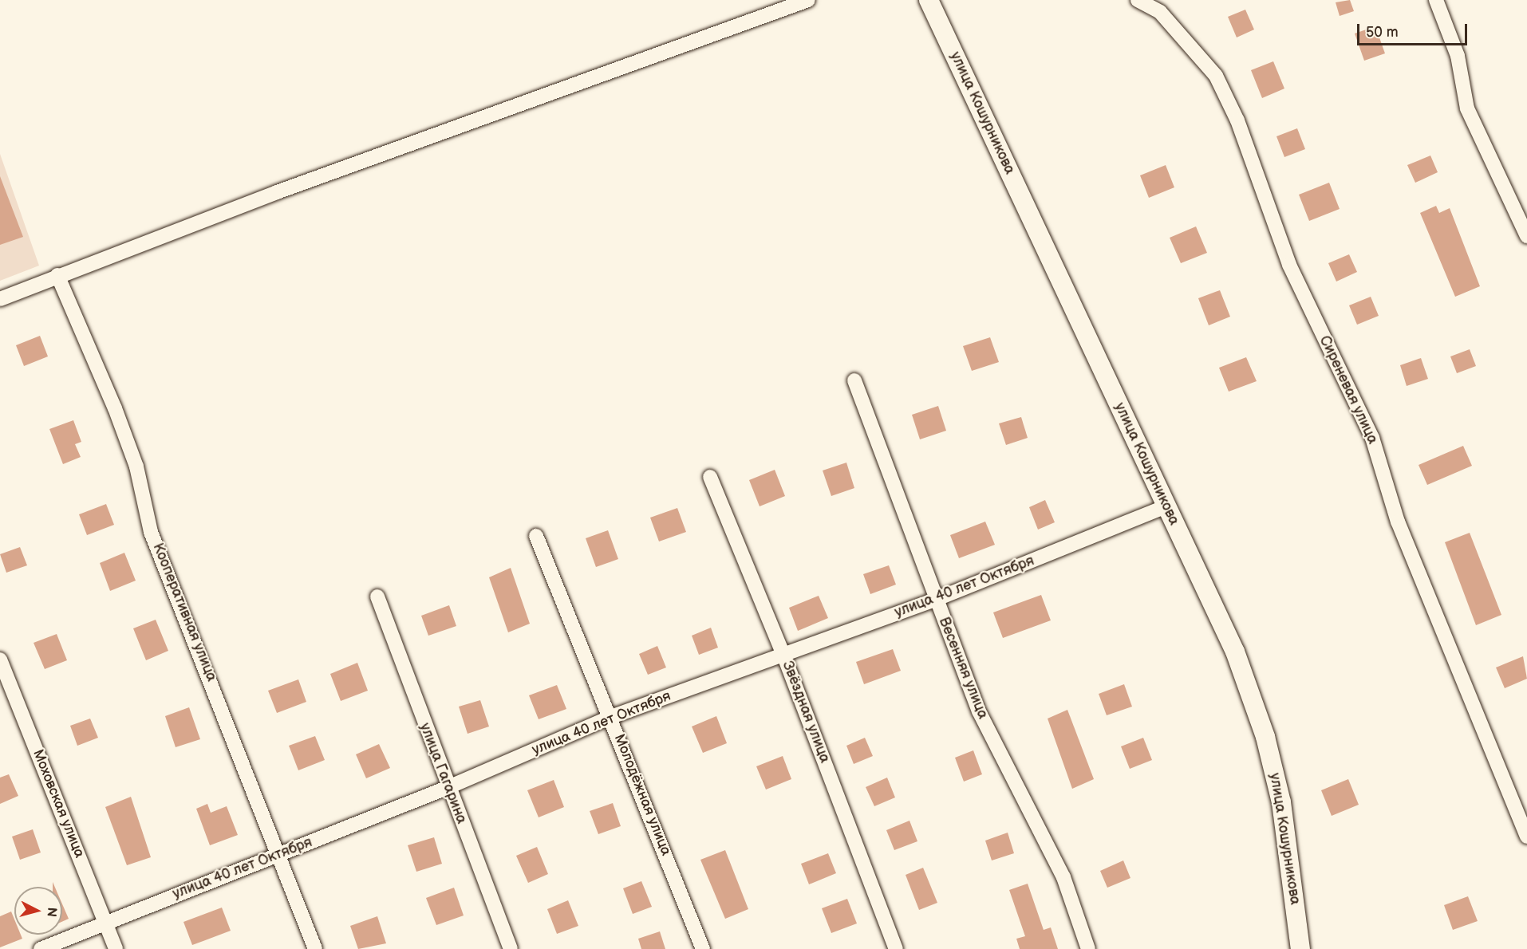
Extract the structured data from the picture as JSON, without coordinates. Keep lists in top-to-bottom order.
{
  "streets": {
    "main road": ["улица Кошурникова"],
    "street": [
      "Сиреневая улица",
      "улица 40 лет Октября",
      "Кооперативная улица",
      "Весенняя улица",
      "Звёздная улица",
      "улица Гагарина",
      "Молодёжная улица",
      "Моховская улица"
    ]
  },
  "crossings": [
    ["улица Кошурникова", "улица 40 лет Октября"],
    ["улица 40 лет Октября", "Кооперативная улица"],
    ["улица 40 лет Октября", "Весенняя улица"],
    ["улица 40 лет Октября", "Звёздная улица"],
    ["улица 40 лет Октября", "улица Гагарина"],
    ["улица 40 лет Октября", "Молодёжная улица"],
    ["улица 40 лет Октября", "Моховская улица"]
  ],
  "scale_bar": "50 m",
  "north": "right"
}
